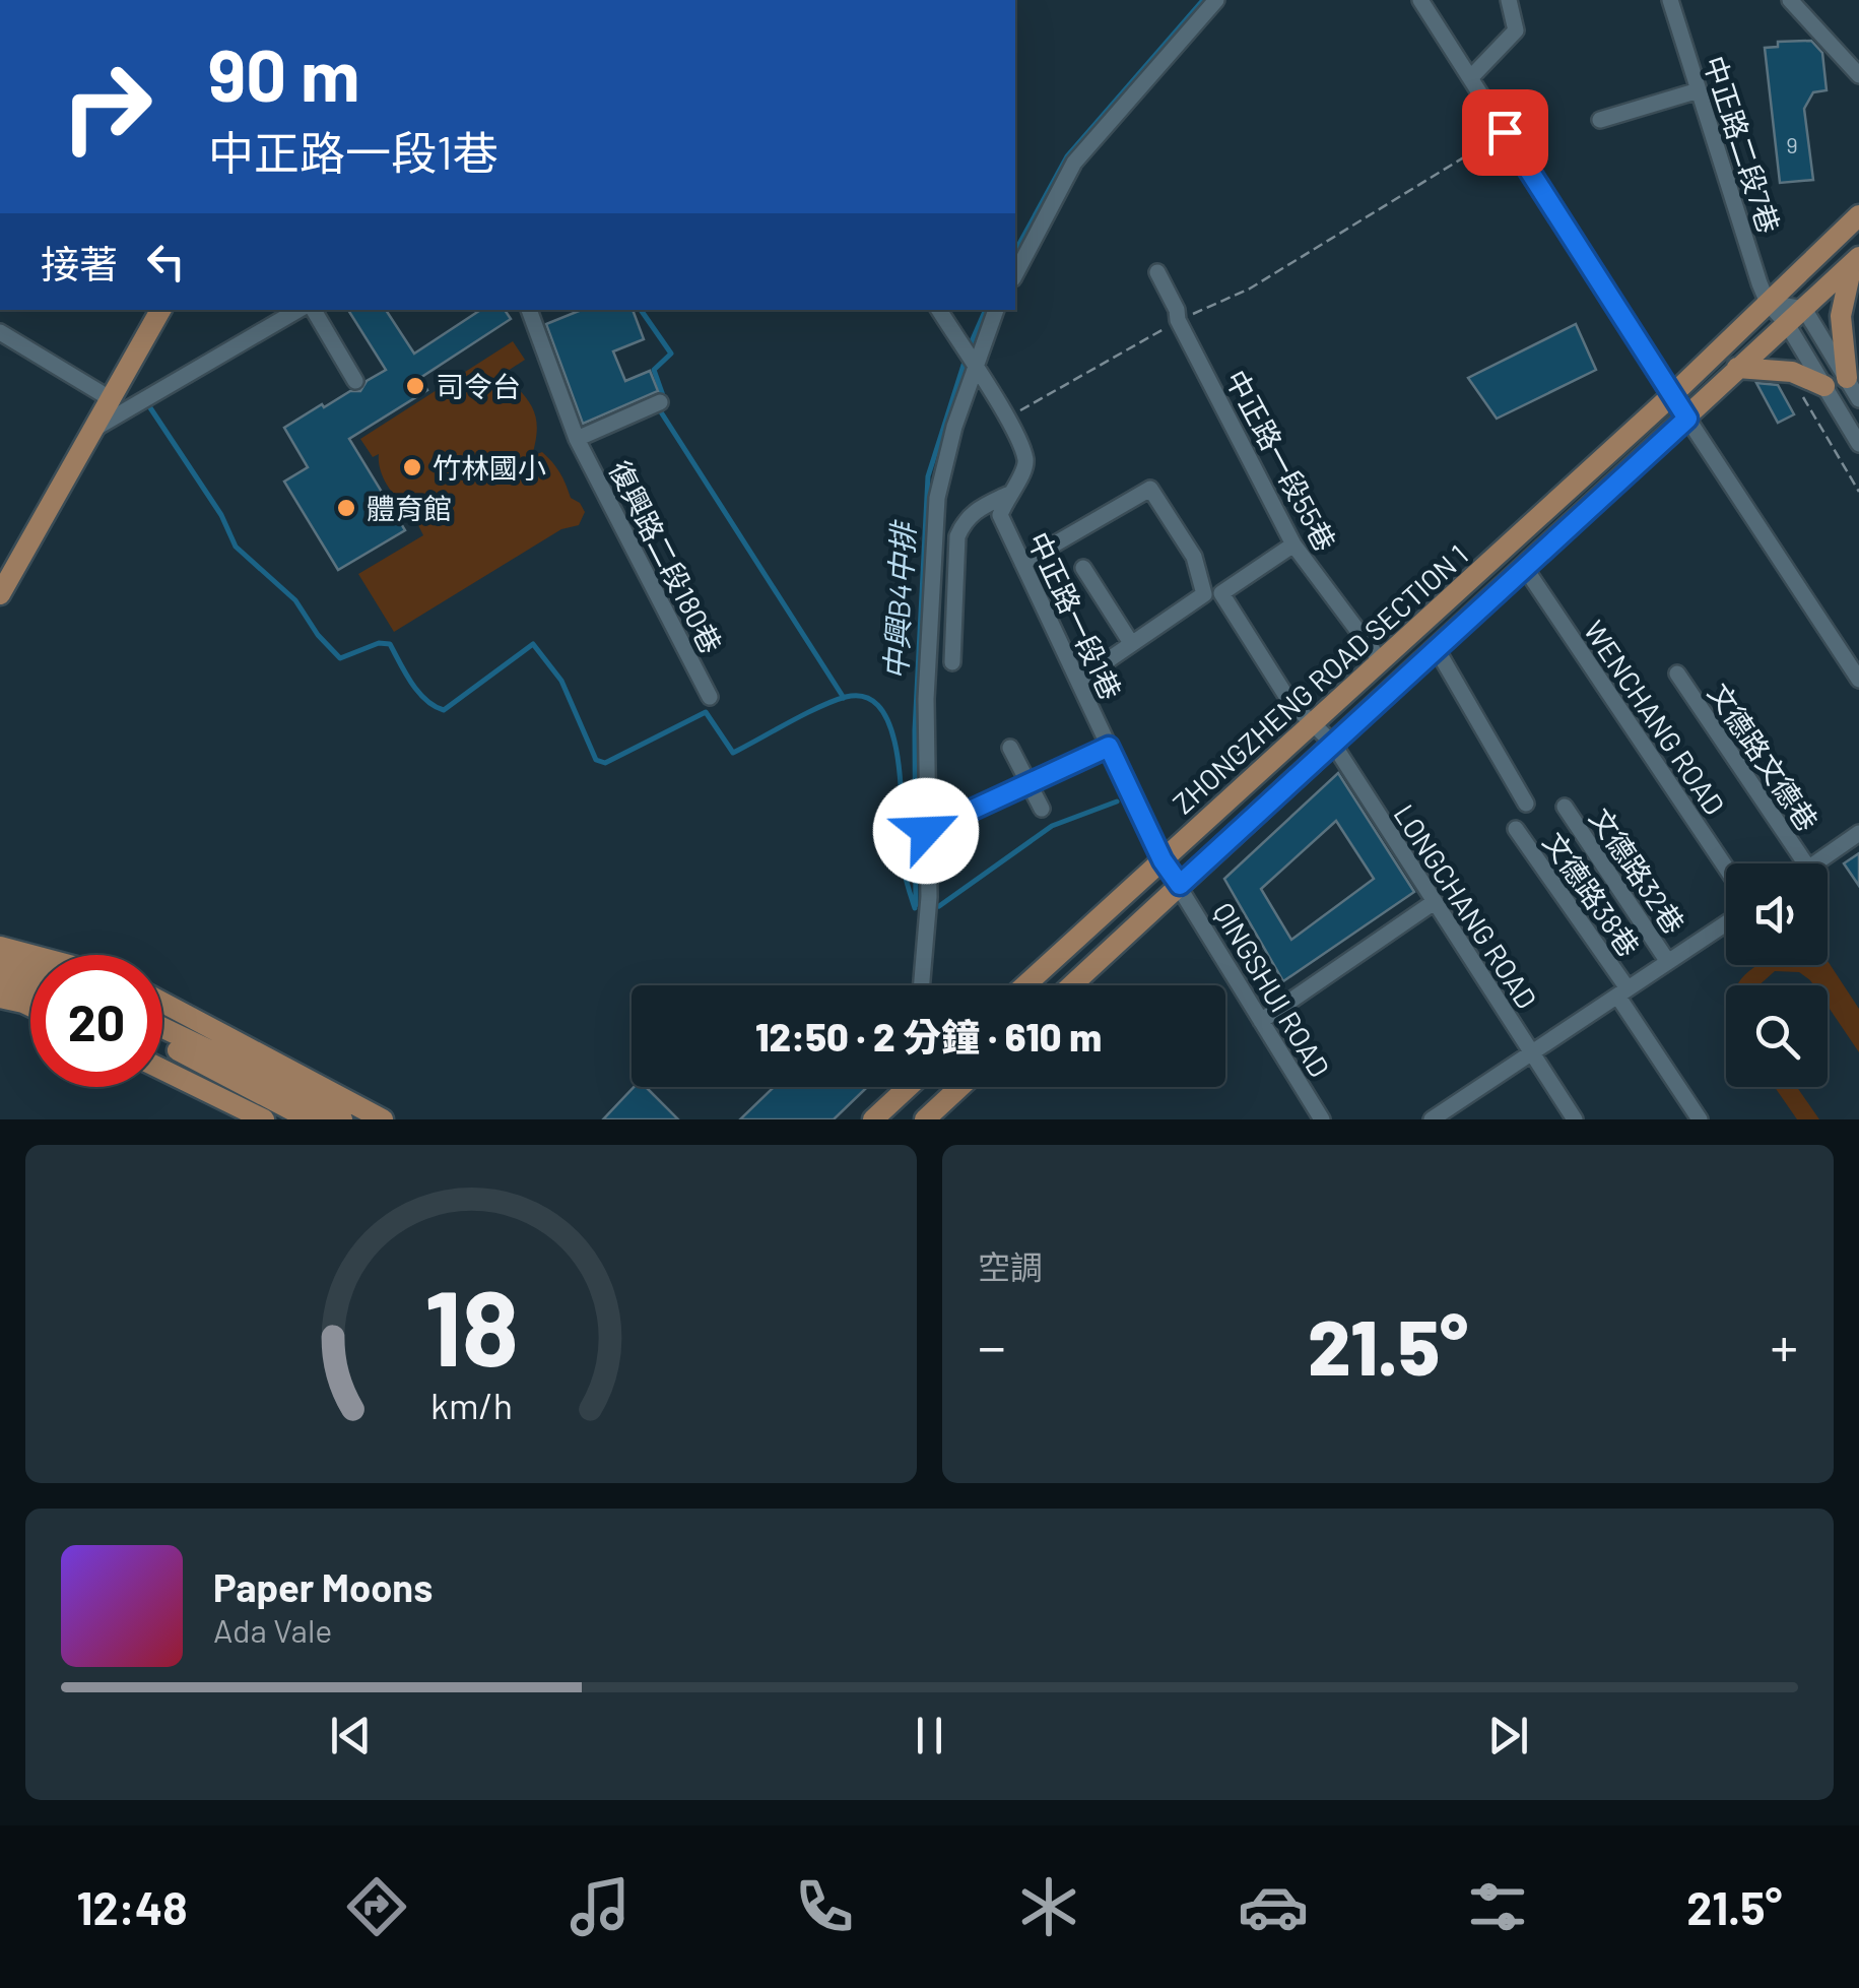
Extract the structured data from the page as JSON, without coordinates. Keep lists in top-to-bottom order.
{
  "streets": {
    "main road": ["ZHONGZHENG ROAD SECTION 1"],
    "street": [
      "中正路二段7巷",
      "中正路一段55巷",
      "復興路二段180巷",
      "中正路一段1巷",
      "WENCHANG ROAD",
      "文德路文德巷",
      "文德路32巷",
      "文德路38巷",
      "LONGCHANG ROAD",
      "QINGSHUI ROAD"
    ]
  },
  "crossings": [
    ["中正路二段7巷", "ZHONGZHENG ROAD SECTION 1"],
    ["中正路一段55巷", "ZHONGZHENG ROAD SECTION 1"],
    ["中正路一段55巷", "LONGCHANG ROAD"],
    ["中正路一段1巷", "ZHONGZHENG ROAD SECTION 1"],
    ["中正路一段1巷", "QINGSHUI ROAD"],
    ["ZHONGZHENG ROAD SECTION 1", "WENCHANG ROAD"],
    ["ZHONGZHENG ROAD SECTION 1", "LONGCHANG ROAD"],
    ["ZHONGZHENG ROAD SECTION 1", "QINGSHUI ROAD"]
  ],
  "water": ["中興B4中排"],
  "places": ["司令台", "竹林國小", "體育館"],
  "house_numbers": ["9"],
  "page": {
    "turn": ["90 m", "中正路一段1巷"],
    "then": "接著",
    "limit": "20",
    "trip": "12:50 · 2 分鐘 · 610 m",
    "tile": "空調",
    "heat": ["−", "21.5°", "+"],
    "song": ["Paper Moons", "Ada Vale"],
    "tabs": ["12:48", "21.5°"],
    "gauge": ["18", "km/h"]
  }
}
